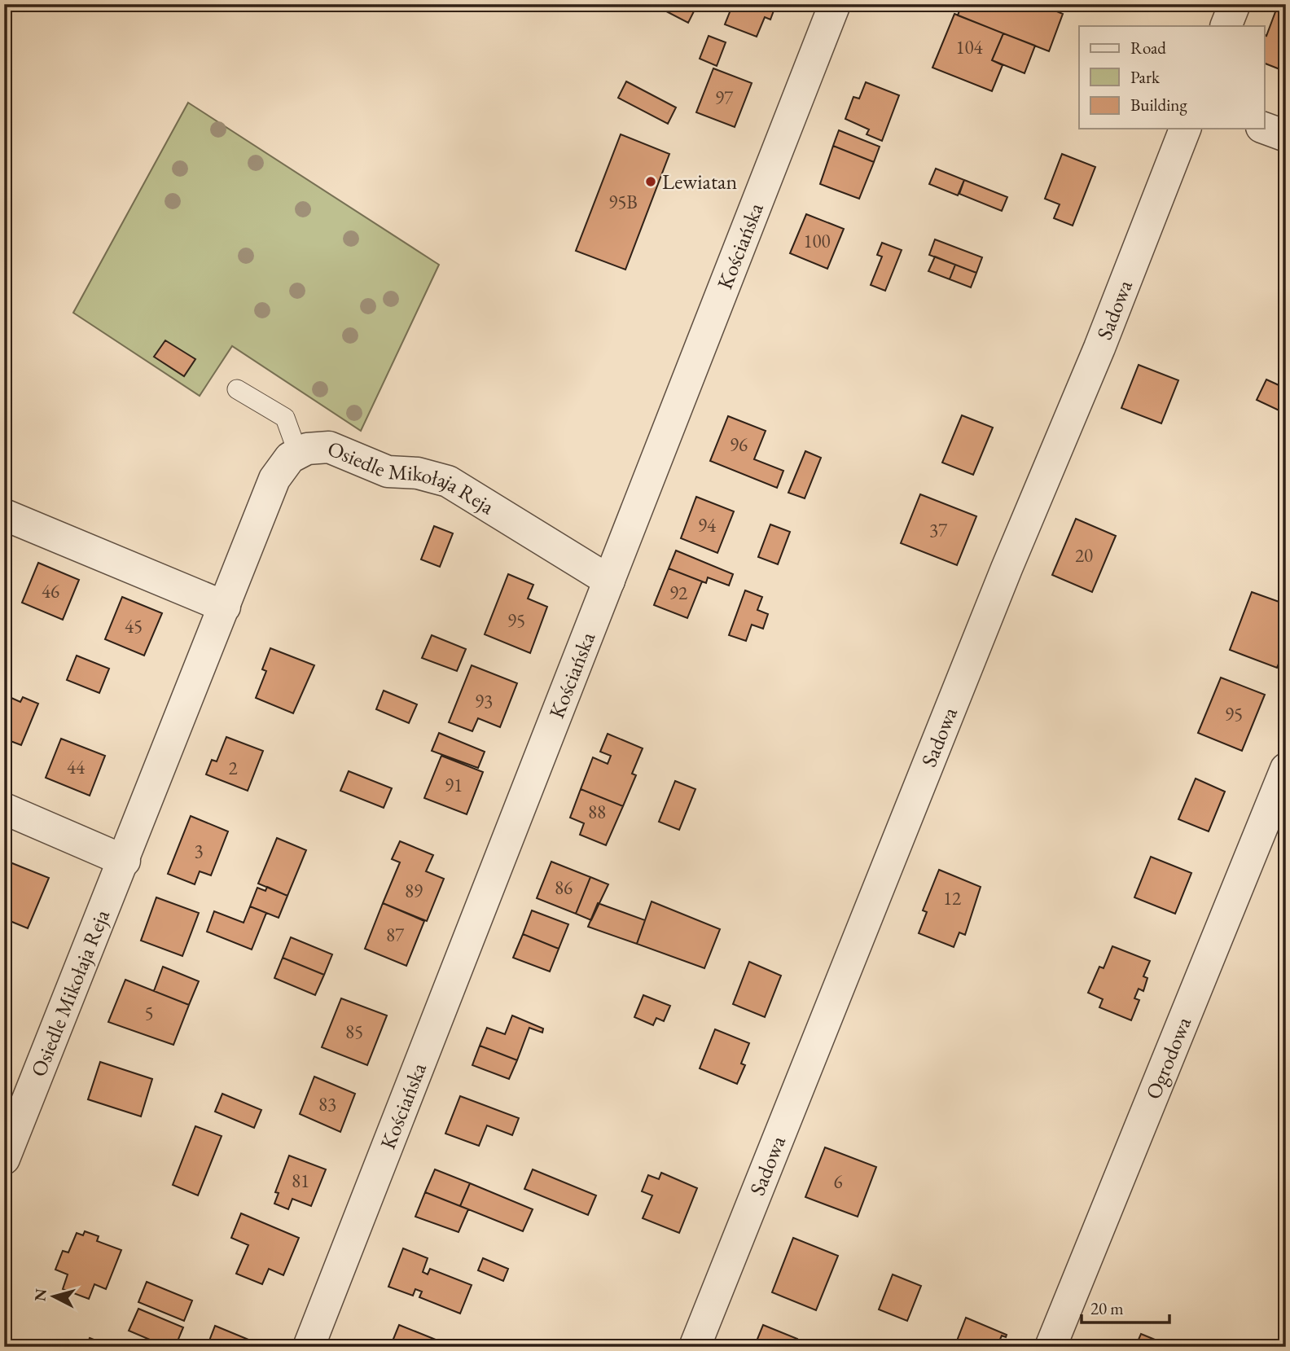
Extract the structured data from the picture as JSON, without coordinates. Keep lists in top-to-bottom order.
{
  "streets": {
    "street": [
      "Kościańska",
      "Sadowa",
      "Osiedle Mikołaja Reja",
      "Ogrodowa"
    ]
  },
  "crossings": [
    ["Kościańska", "Osiedle Mikołaja Reja"]
  ],
  "places": ["Lewiatan"],
  "house_numbers": [
    "104",
    "97",
    "95B",
    "100",
    "96",
    "94",
    "37",
    "20",
    "46",
    "92",
    "95",
    "45",
    "93",
    "95",
    "44",
    "2",
    "91",
    "88",
    "3",
    "86",
    "89",
    "12",
    "87",
    "5",
    "85",
    "83",
    "81",
    "6"
  ],
  "legend": ["Road", "Park", "Building"],
  "scale_bar": "20 m",
  "north": "left"
}
